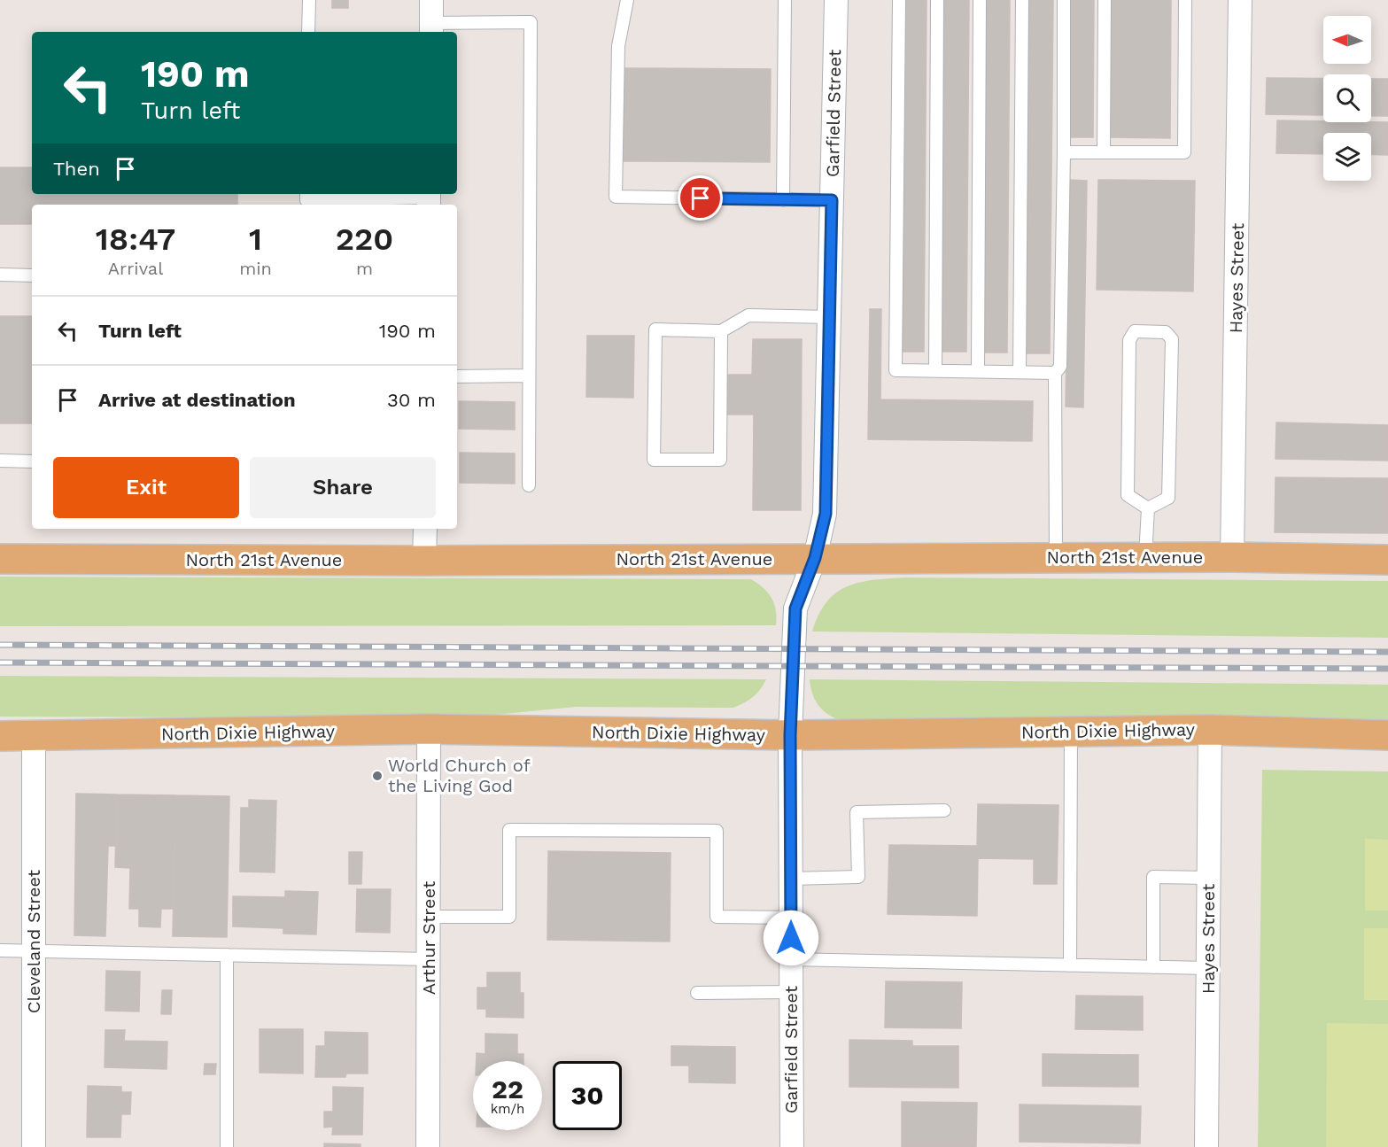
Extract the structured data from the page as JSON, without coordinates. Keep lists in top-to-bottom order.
{
  "streets": {
    "main road": ["North 21st Avenue", "North Dixie Highway"],
    "street": [
      "Garfield Street",
      "Hayes Street",
      "Arthur Street",
      "Cleveland Street"
    ]
  },
  "crossings": [
    ["Garfield Street", "North 21st Avenue"],
    ["Garfield Street", "North Dixie Highway"],
    ["Hayes Street", "North 21st Avenue"],
    ["Hayes Street", "North Dixie Highway"],
    ["North Dixie Highway", "Arthur Street"],
    ["North Dixie Highway", "Cleveland Street"]
  ],
  "places": ["World Church of the Living God"],
  "north": "left",
  "page": {
    "turn": ["190 m", "Turn left"],
    "then": "Then",
    "eta": [
      "18:47",
      "Arrival",
      "1",
      "min",
      "220",
      "m"
    ],
    "list": [
      {
        "name": "Turn left",
        "value": "190 m"
      },
      {
        "name": "Arrive at destination",
        "value": "30 m"
      }
    ],
    "buttons": ["Exit", "Share"],
    "speed": "22 km/h",
    "limit": "30"
  }
}
